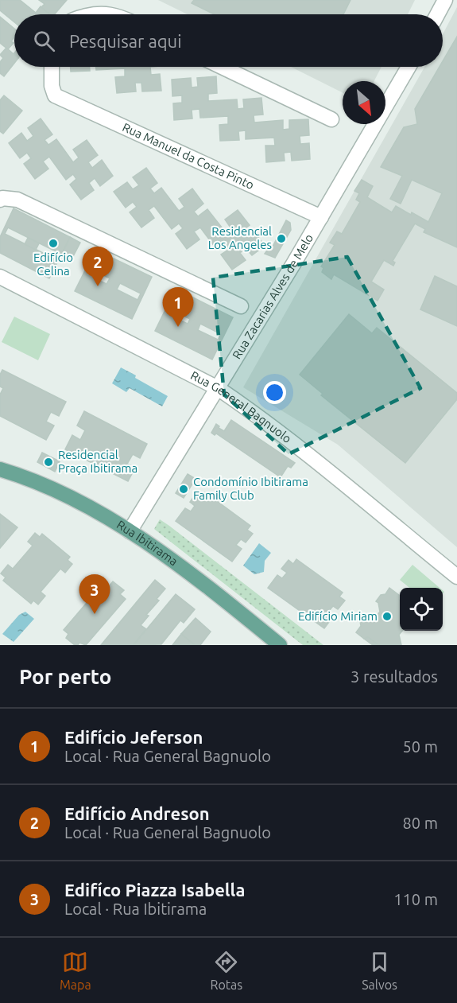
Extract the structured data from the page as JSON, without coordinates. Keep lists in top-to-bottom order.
{
  "streets": {
    "main road": ["Rua Ibitirama"],
    "street": ["Rua Manuel da Costa Pinto", "Rua Zacarias Alves de Melo", "Rua General Bagnuolo"]
  },
  "crossings": [
    ["Rua Manuel da Costa Pinto", "Rua Zacarias Alves de Melo"],
    ["Rua Zacarias Alves de Melo", "Rua General Bagnuolo"],
    ["Rua Zacarias Alves de Melo", "Rua Ibitirama"]
  ],
  "places": [
    "Residencial Los Angeles",
    "Edifício Celina",
    "Residencial Praça Ibitirama",
    "Condomínio Ibitirama Family Club",
    "Edifício Miriam"
  ],
  "north": "bottom right",
  "page": {
    "search": "Pesquisar aqui",
    "pins": ["2", "1", "3"],
    "heading": ["Por perto", "3 resultados"],
    "list": [
      {
        "mark": "1",
        "name": "Edifício Jeferson",
        "note": "Local · Rua General Bagnuolo",
        "value": "50 m"
      },
      {
        "mark": "2",
        "name": "Edifício Andreson",
        "note": "Local · Rua General Bagnuolo",
        "value": "80 m"
      },
      {
        "mark": "3",
        "name": "Edifíco Piazza Isabella",
        "note": "Local · Rua Ibitirama",
        "value": "110 m"
      }
    ],
    "nav": ["Mapa", "Rotas", "Salvos"]
  }
}
